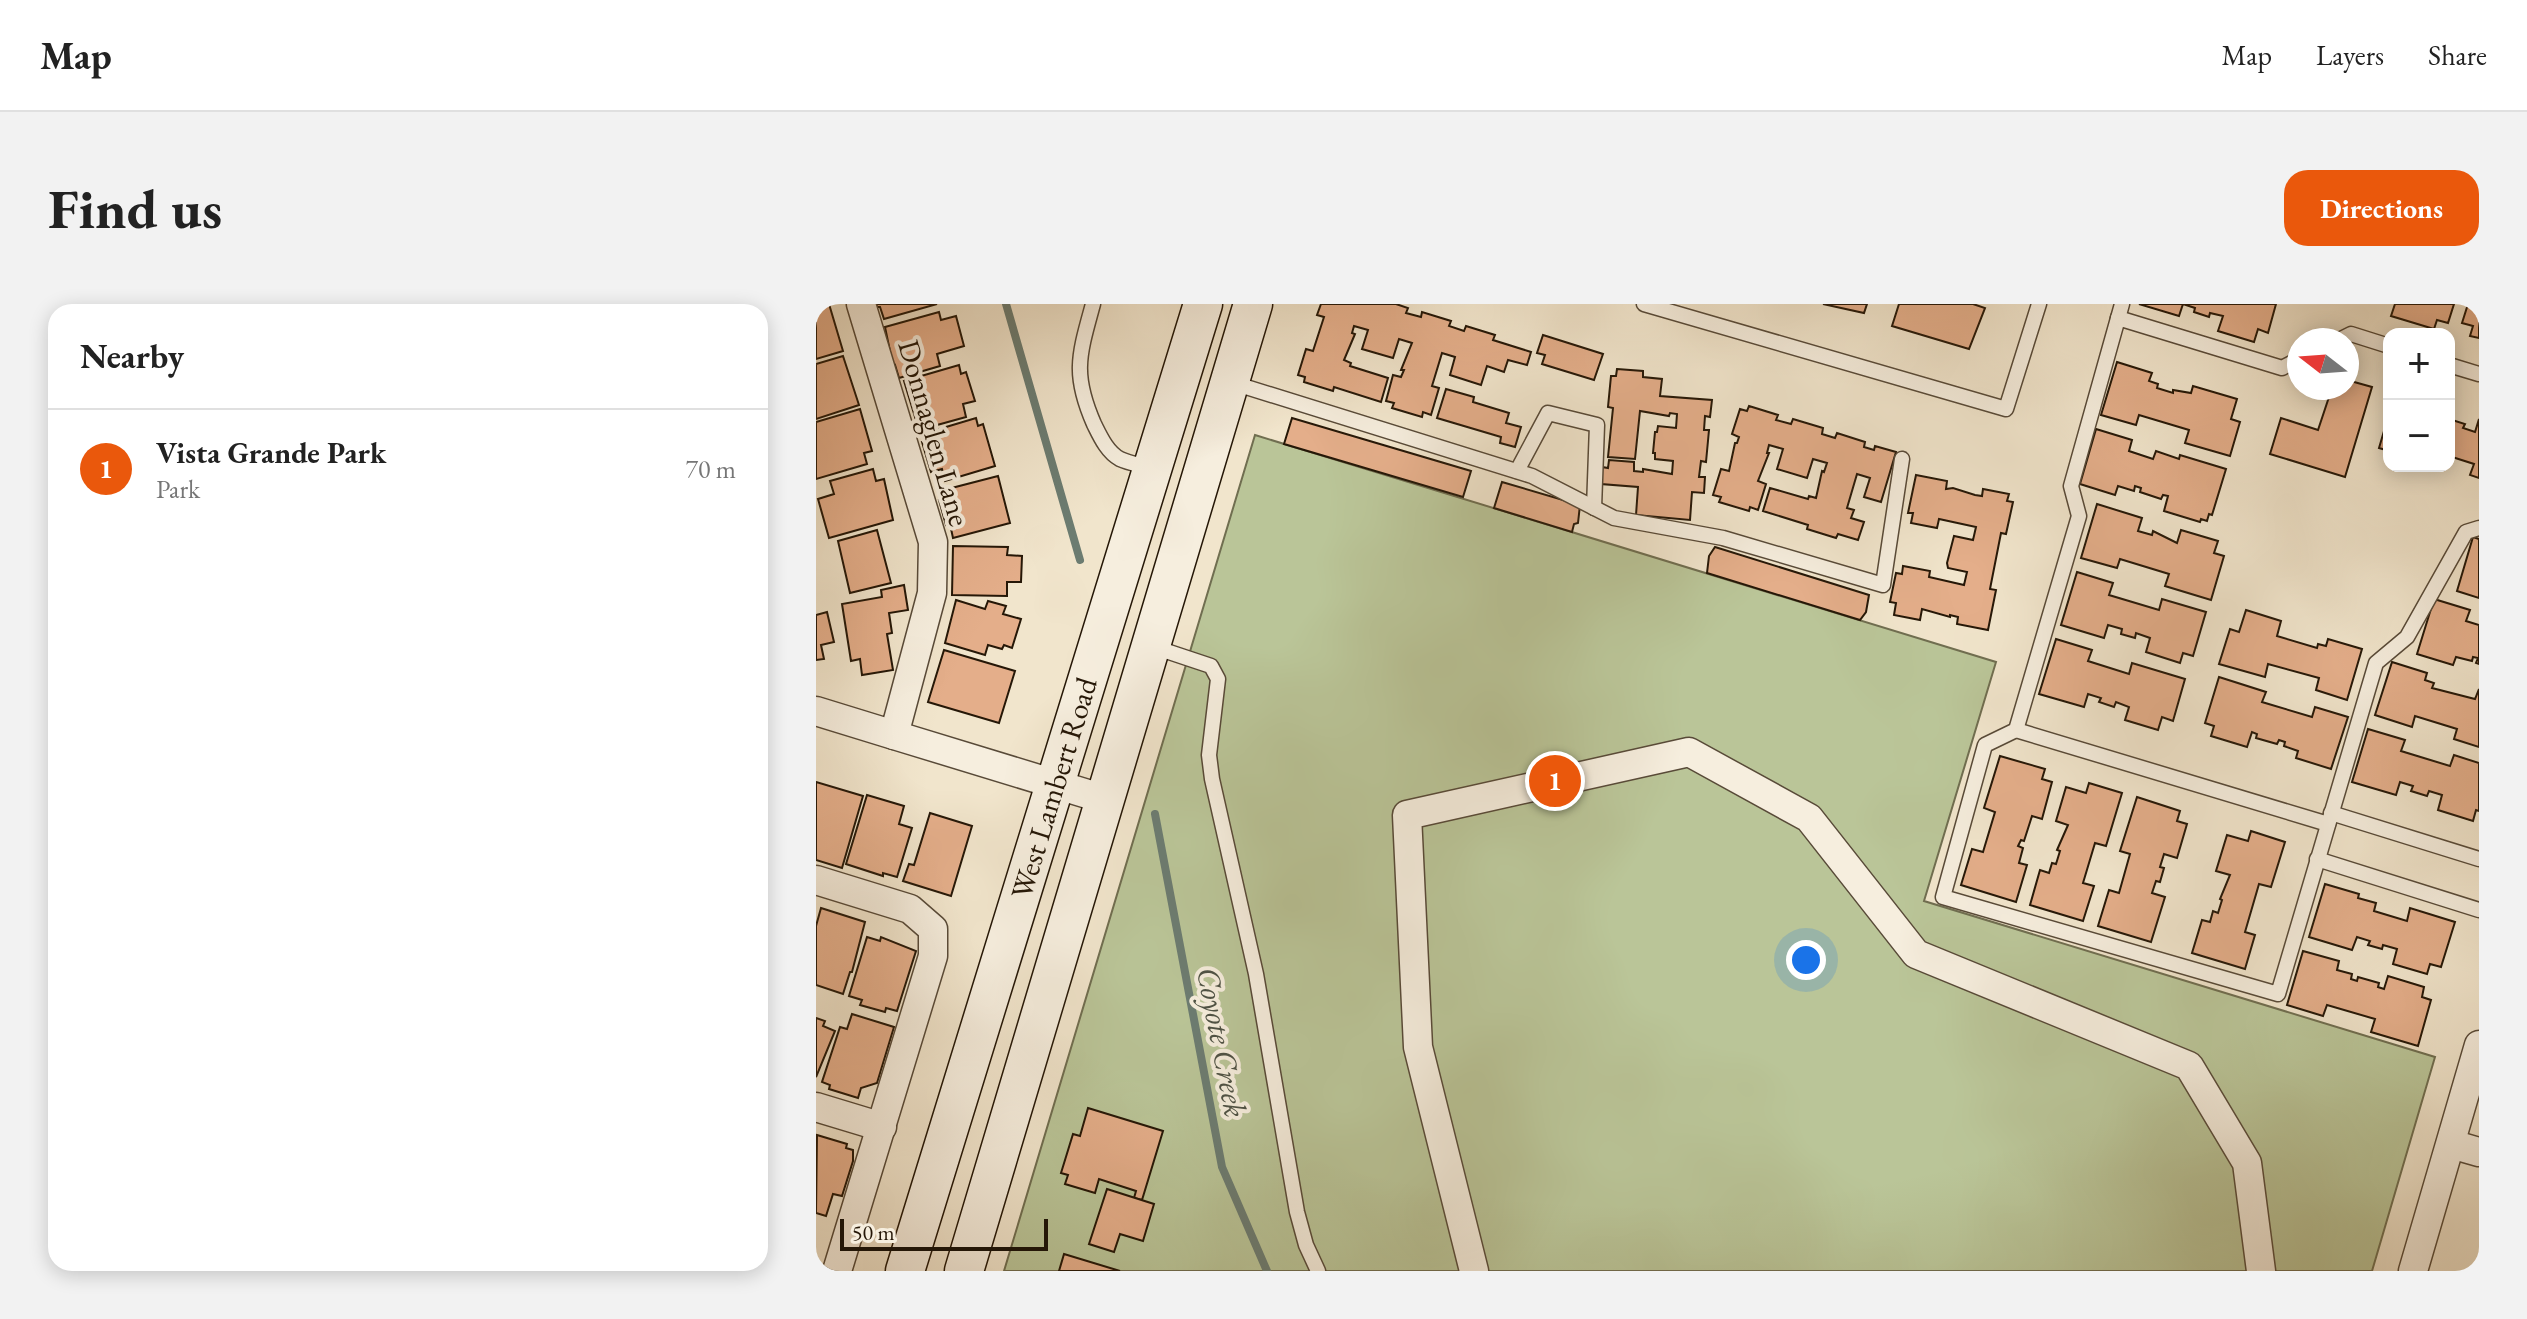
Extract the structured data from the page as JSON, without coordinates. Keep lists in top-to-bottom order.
{
  "streets": {
    "main road": ["West Lambert Road"],
    "street": ["Donnaglen Lane"]
  },
  "water": ["Coyote Creek"],
  "scale_bar": "50 m",
  "north": "left",
  "page": {
    "header": "Map",
    "nav": ["Map", "Layers", "Share"],
    "buttons": "Directions",
    "title": "Find us",
    "heading": "Nearby",
    "map_buttons": ["+", "−"],
    "list": [
      {
        "mark": "1",
        "name": "Vista Grande Park",
        "note": "Park",
        "value": "70 m"
      }
    ],
    "pins": "1",
    "scale": "50 m"
  }
}
